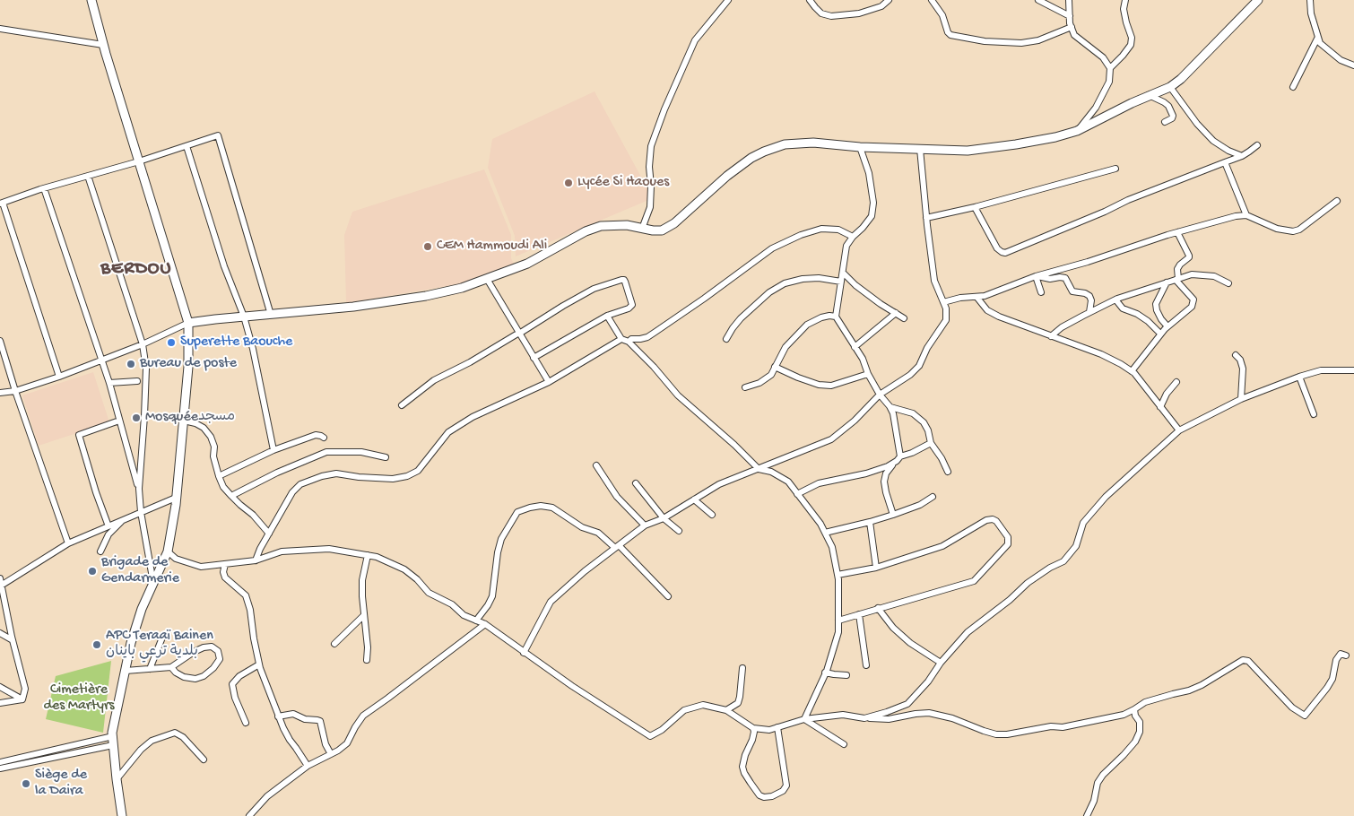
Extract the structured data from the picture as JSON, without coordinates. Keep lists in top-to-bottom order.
{
  "districts": ["BERDOU"],
  "parks": ["Cimetière des Martyrs"],
  "places": [
    "Lycée Si Haoues",
    "CEM Hammoudi Ali",
    "Superette Baouche",
    "Bureau de poste",
    "Mosquéeمسجد",
    "Brigade de Gendarmerie",
    "APC Teraaï Bainen بلدية ترعي باينان",
    "Siège de la Daira"
  ]
}
